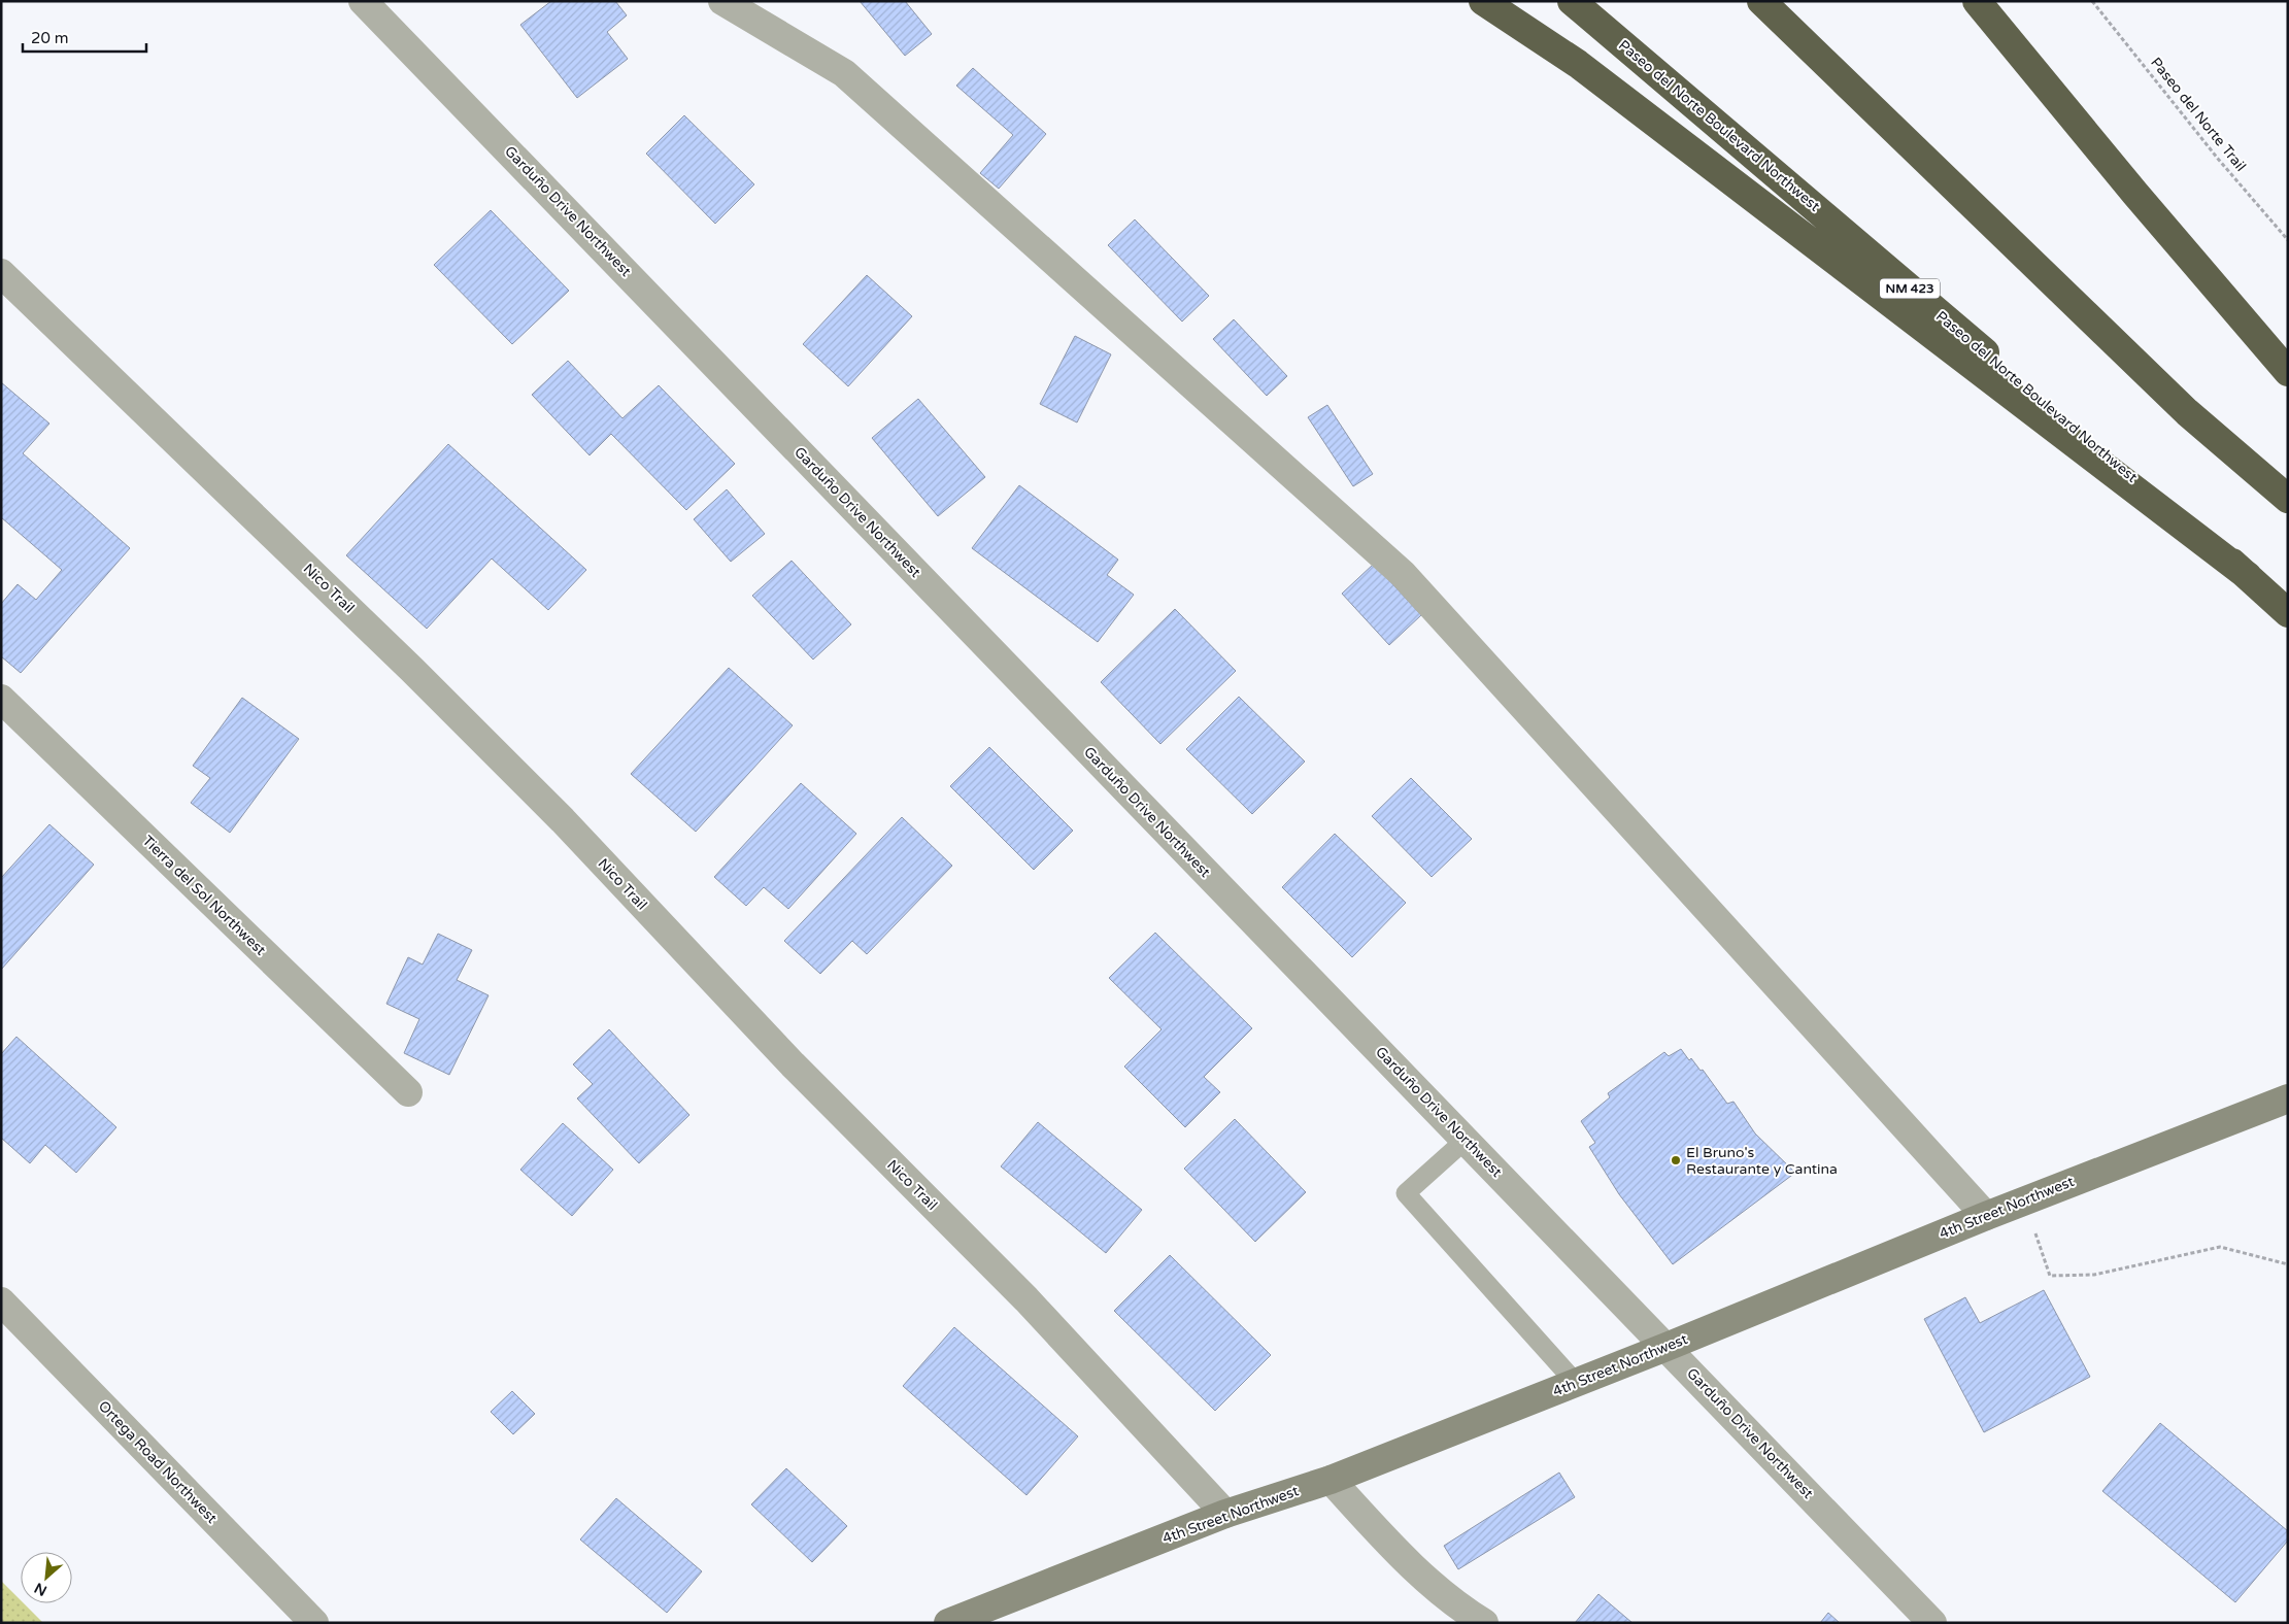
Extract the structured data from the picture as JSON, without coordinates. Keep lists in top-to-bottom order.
{
  "streets": {
    "highway": ["Paseo del Norte Boulevard Northwest", "NM 423"],
    "main road": ["4th Street Northwest"],
    "street": [
      "Garduño Drive Northwest",
      "Nico Trail",
      "Tierra del Sol Northwest",
      "Ortega Road Northwest"
    ],
    "path": ["Paseo del Norte Trail"]
  },
  "crossings": [
    ["Garduño Drive Northwest", "4th Street Northwest"],
    ["Nico Trail", "4th Street Northwest"]
  ],
  "places": ["El Bruno's Restaurante y Cantina"],
  "scale_bar": "20 m",
  "north": "bottom left"
}
